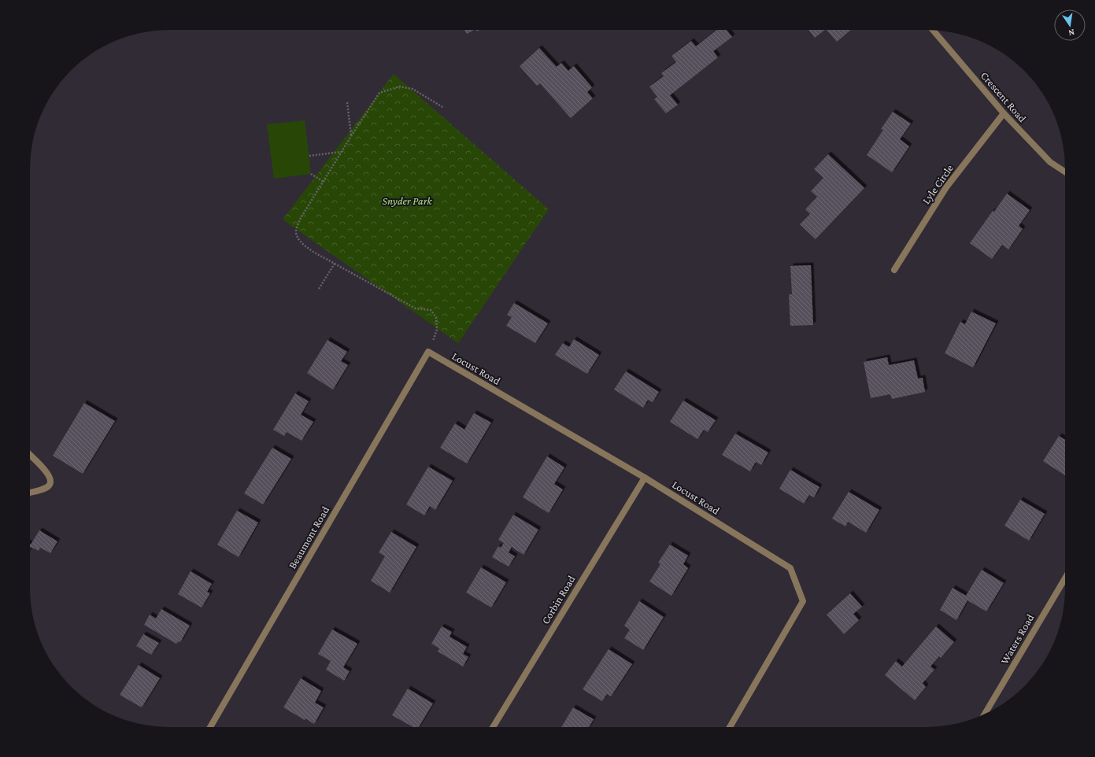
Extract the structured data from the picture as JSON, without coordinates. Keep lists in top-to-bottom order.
{
  "streets": {
    "street": [
      "Crescent Road",
      "Lyle Circle",
      "Locust Road",
      "Beaumont Road",
      "Corbin Road",
      "Waters Road"
    ]
  },
  "crossings": [
    ["Crescent Road", "Lyle Circle"],
    ["Locust Road", "Beaumont Road"],
    ["Locust Road", "Corbin Road"]
  ],
  "parks": ["Snyder Park"],
  "north": "bottom"
}
